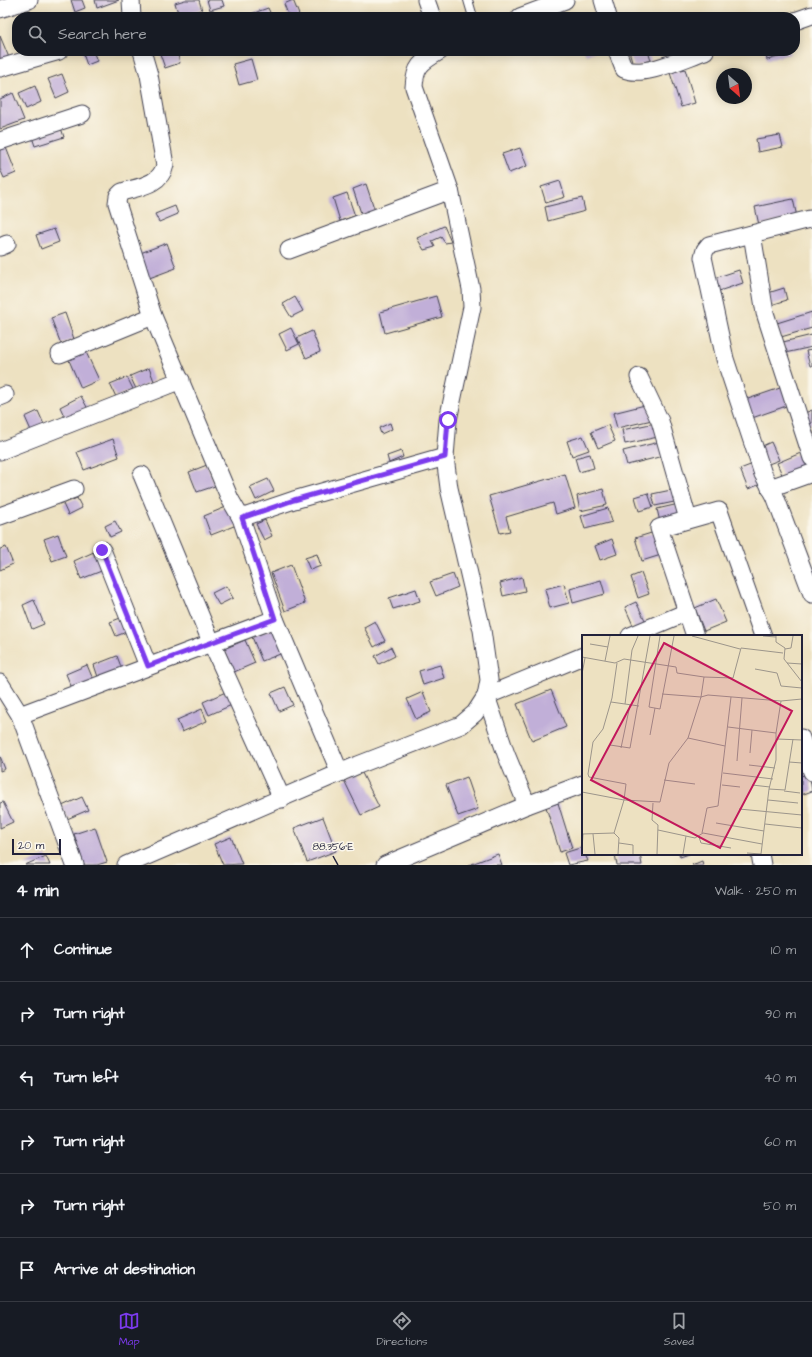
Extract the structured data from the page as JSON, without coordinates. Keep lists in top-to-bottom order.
{
  "scale_bar": "20 m",
  "north": "bottom right",
  "page": {
    "search": "Search here",
    "scale": "20 m",
    "heading": ["4 min", "Walk · 250 m"],
    "list": [
      ["Continue", "10 m"],
      ["Turn right", "90 m"],
      ["Turn left", "40 m"],
      ["Turn right", "60 m"],
      ["Turn right", "50 m"],
      "Arrive at destination"
    ],
    "nav": ["Map", "Directions", "Saved"]
  },
  "coordinates": ["88.356°E"]
}
